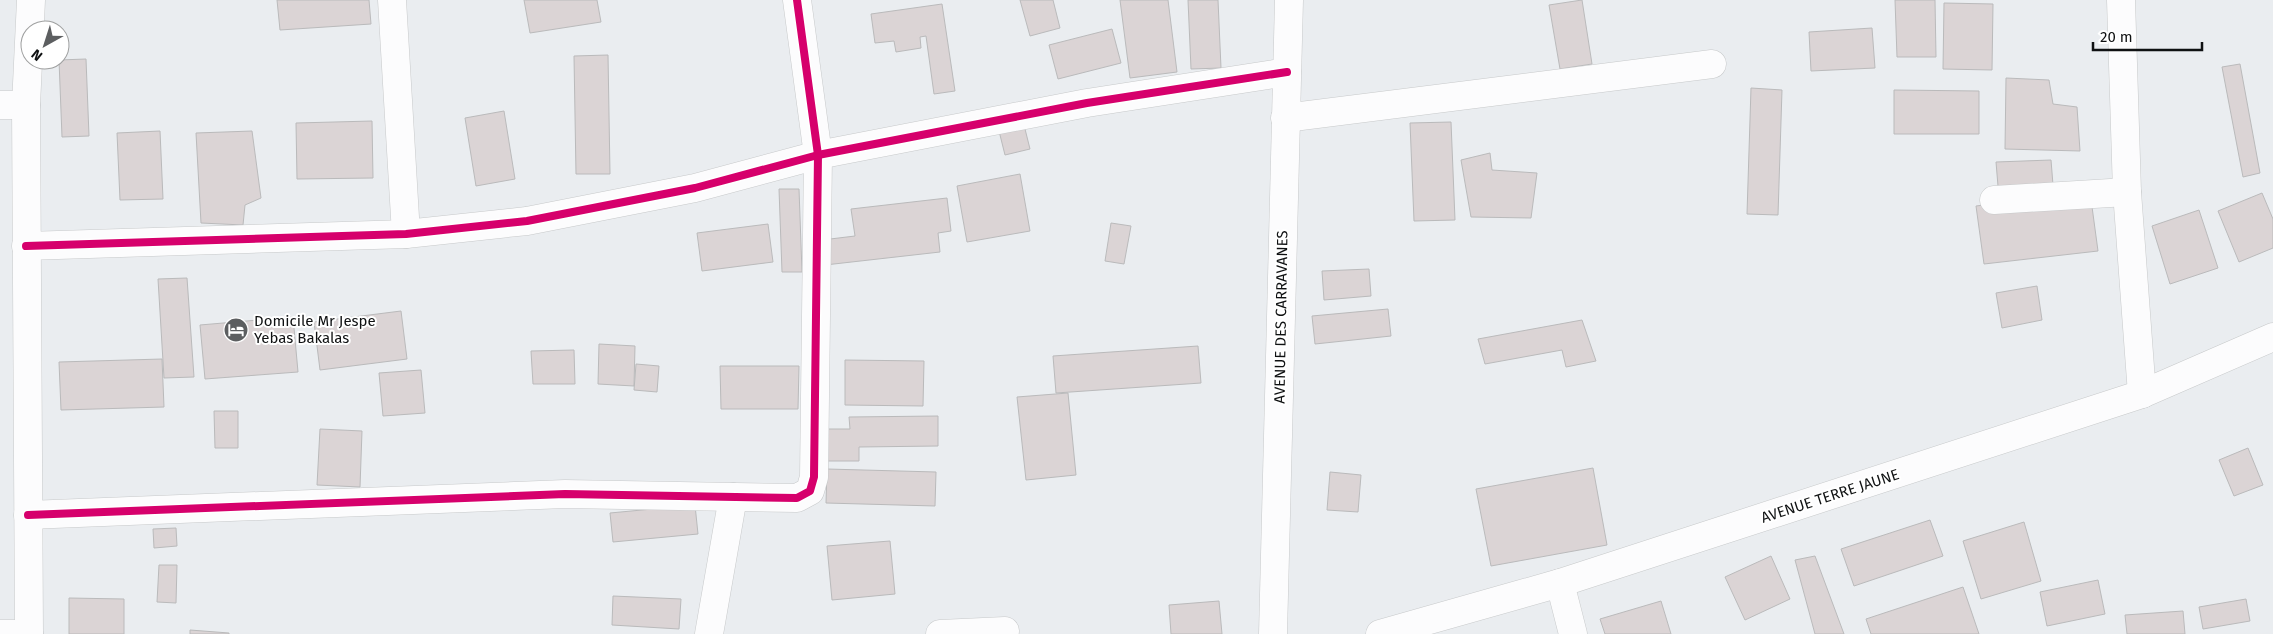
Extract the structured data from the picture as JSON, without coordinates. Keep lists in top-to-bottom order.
{
  "streets": {
    "street": ["AVENUE DES CARRAVANES", "AVENUE TERRE JAUNE"]
  },
  "places": {
    "hotel": ["Domicile Mr Jespe Yebas Bakalas"]
  },
  "scale_bar": "20 m",
  "north": "bottom left"
}
